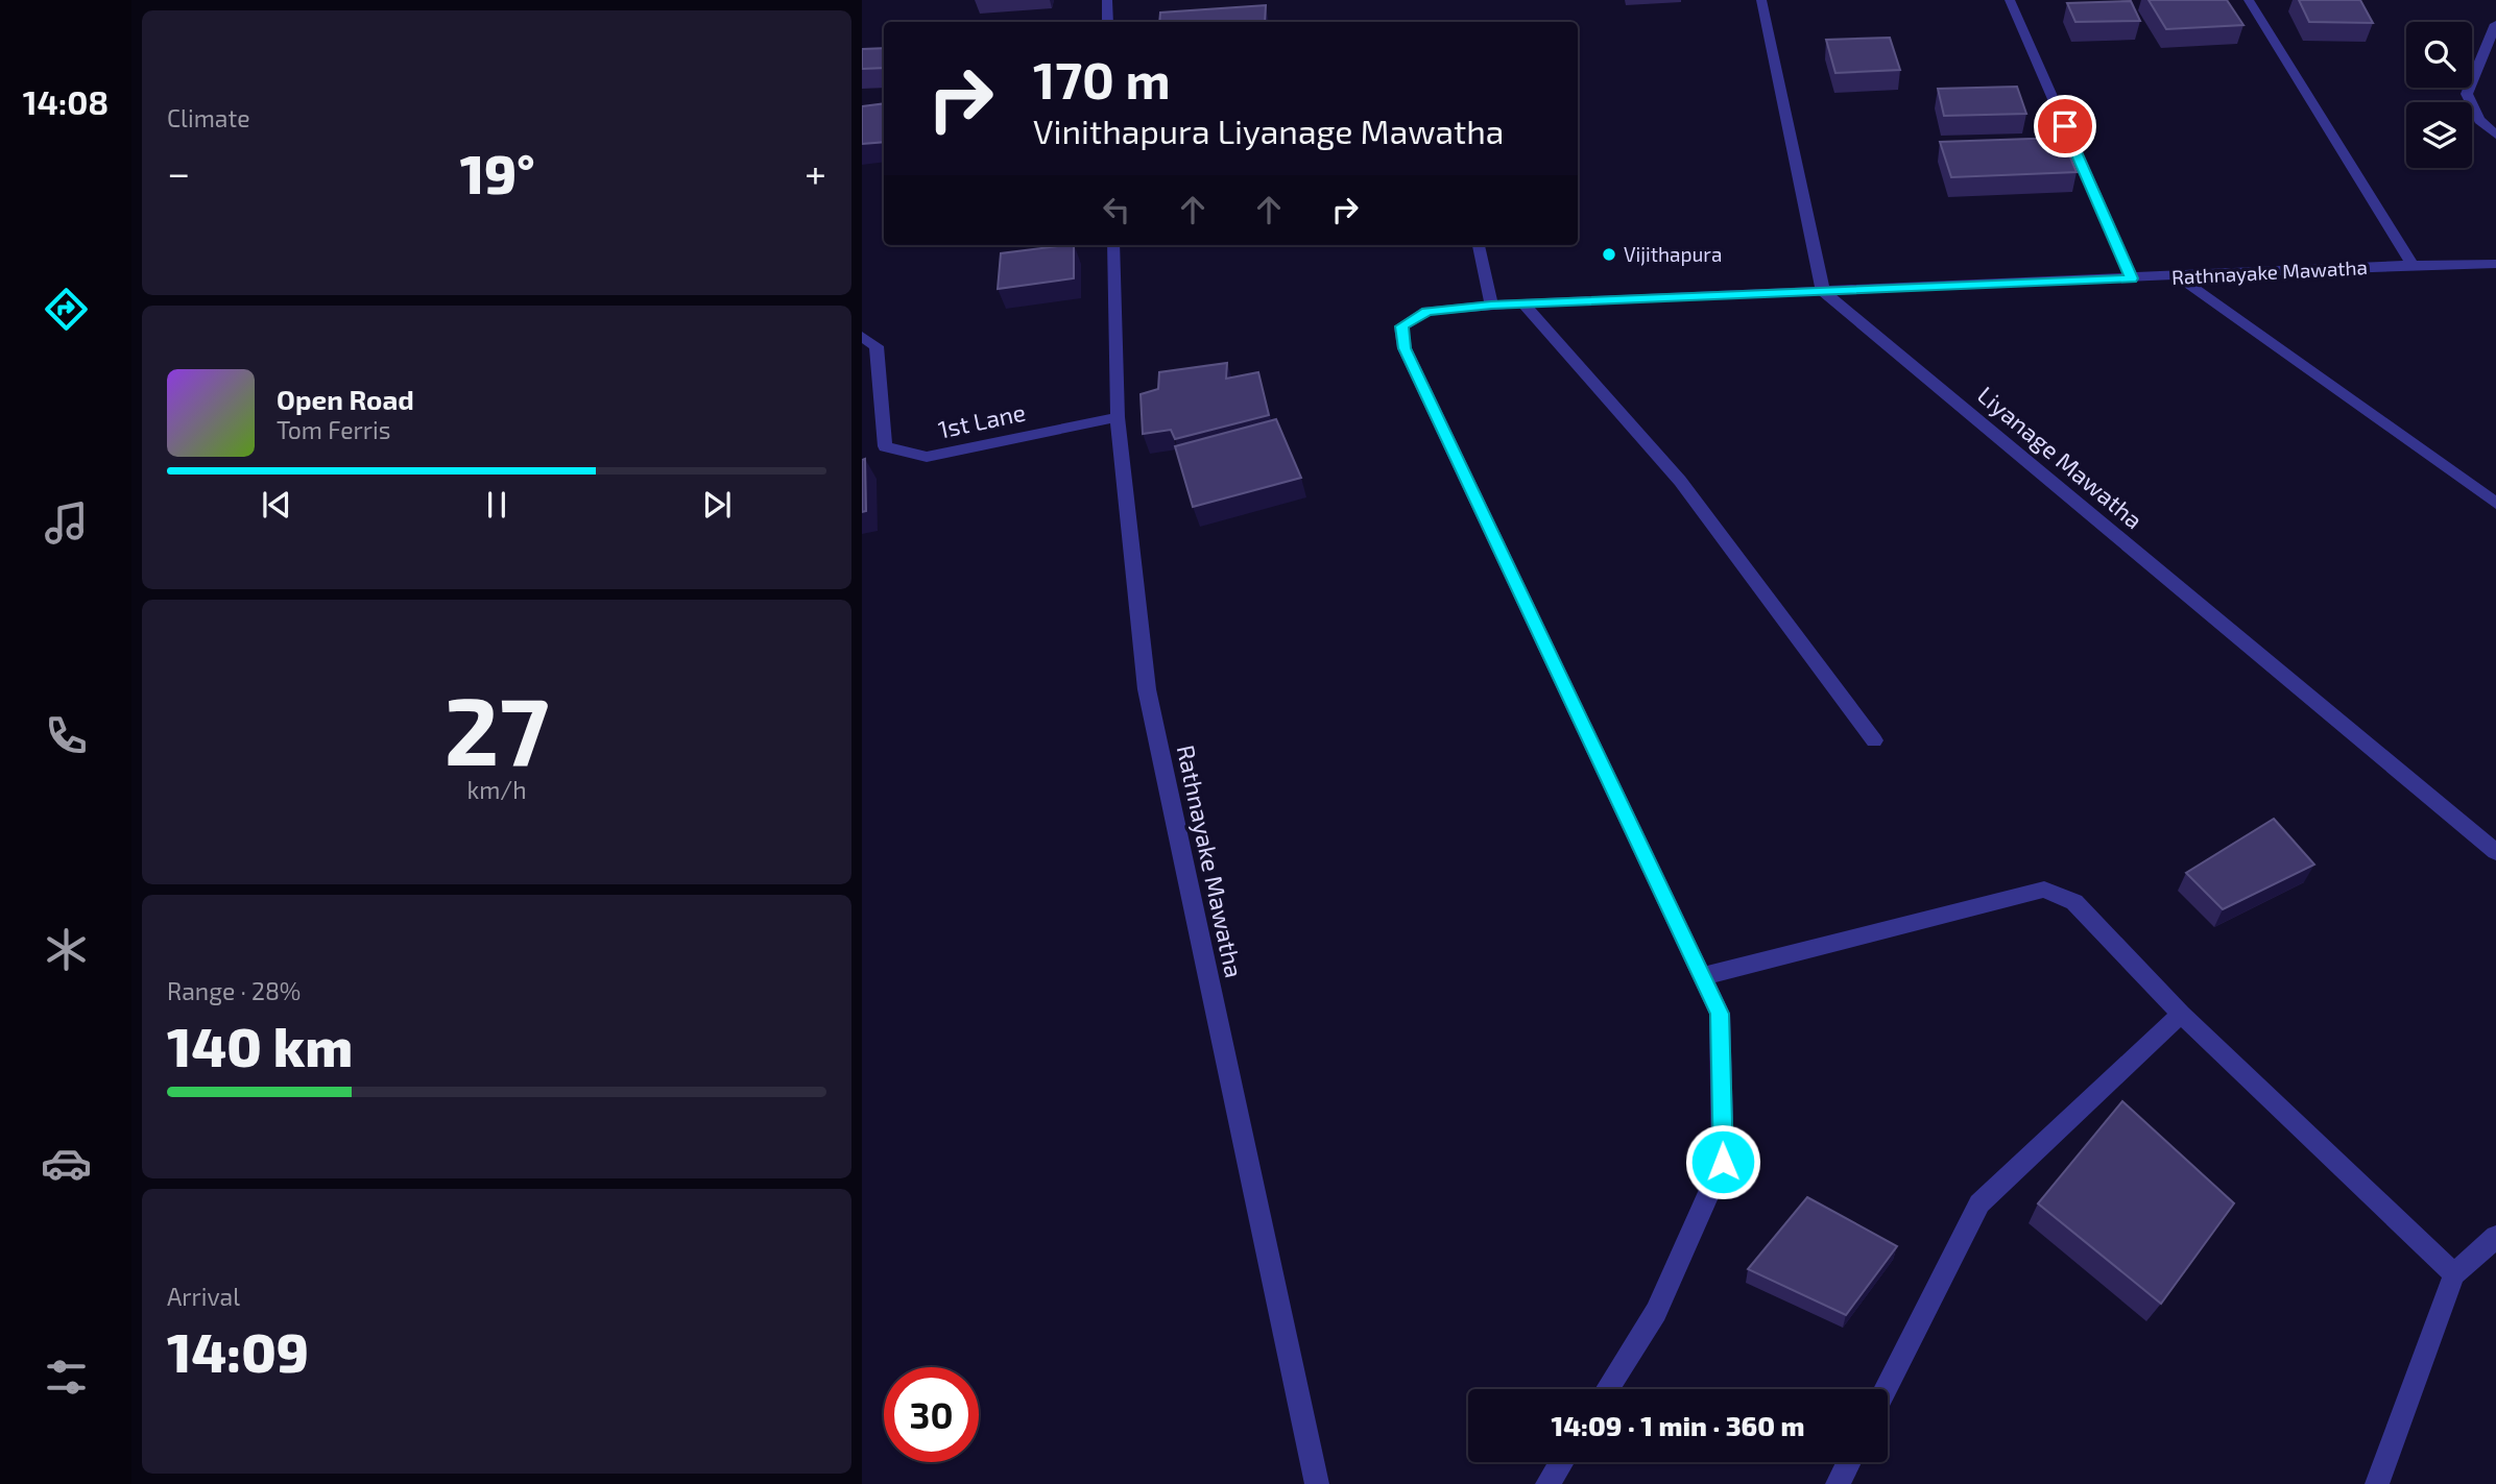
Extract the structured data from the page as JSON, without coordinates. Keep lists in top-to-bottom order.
{
  "streets": {
    "street": ["Rathnayake Mawatha", "1st Lane", "Liyanage Mawatha"]
  },
  "crossings": [
    ["Rathnayake Mawatha", "1st Lane"],
    ["Rathnayake Mawatha", "Liyanage Mawatha"]
  ],
  "places": ["Vijithapura"],
  "page": {
    "tabs": "14:08",
    "tile": [
      "Climate",
      ["27", "km/h"],
      ["Range · 28%", "140 km"],
      ["Arrival", "14:09"]
    ],
    "turn": ["170 m", "Vinithapura Liyanage Mawatha"],
    "heat": ["−", "19°", "+"],
    "song": ["Open Road", "Tom Ferris"],
    "limit": "30",
    "trip": "14:09 · 1 min · 360 m"
  }
}
